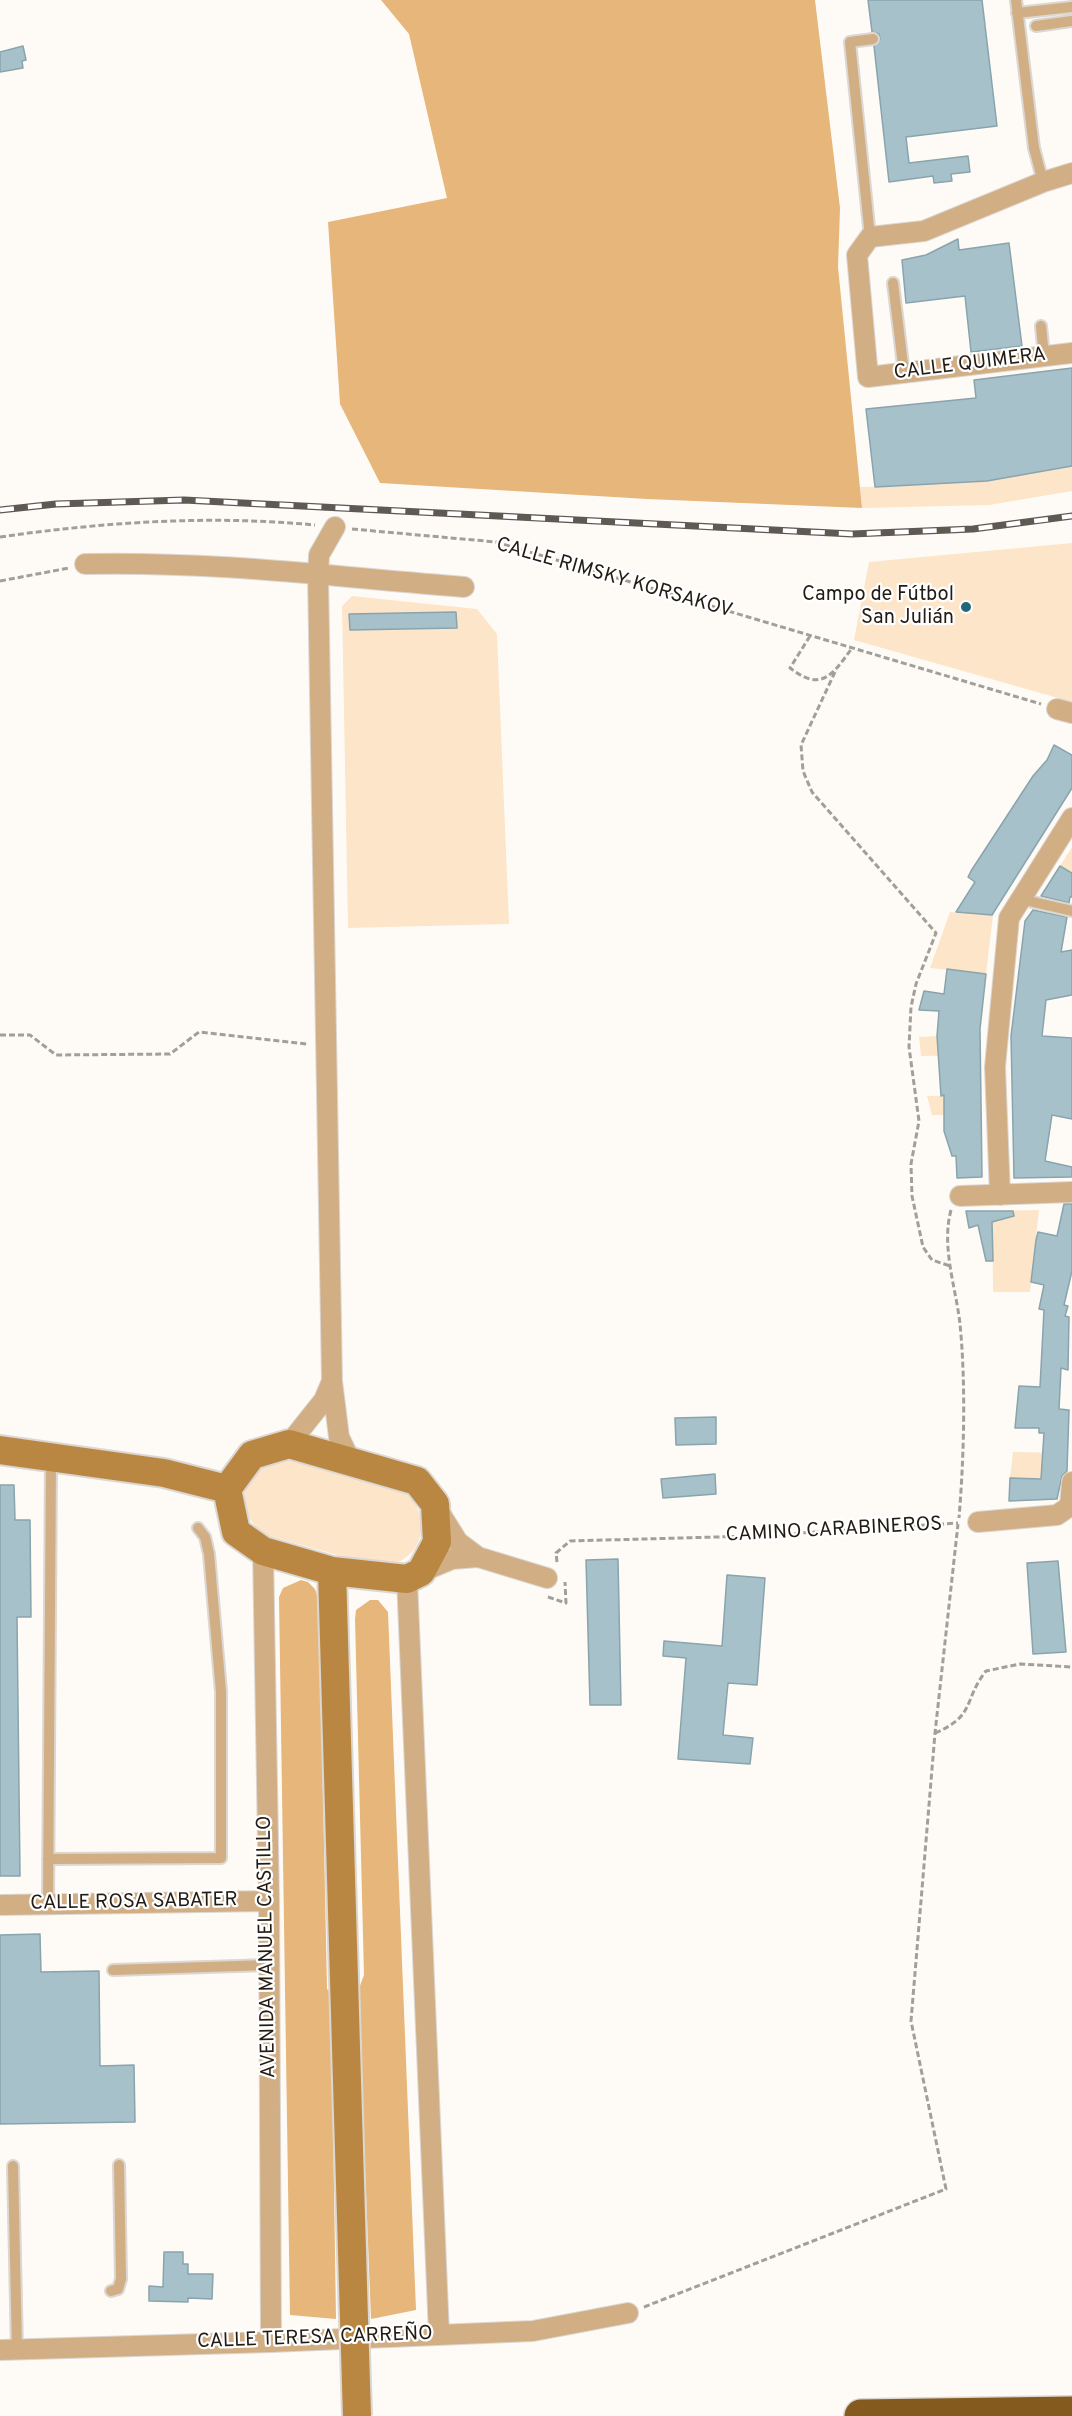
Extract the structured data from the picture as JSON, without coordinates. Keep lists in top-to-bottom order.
{
  "streets": {
    "street": [
      "CALLE QUIMERA",
      "CALLE ROSA SABATER",
      "AVENIDA MANUEL CASTILLO",
      "CALLE TERESA CARREÑO"
    ],
    "path": ["CALLE RIMSKY KORSAKOV", "CAMINO CARABINEROS"]
  },
  "crossings": [
    ["CALLE ROSA SABATER", "AVENIDA MANUEL CASTILLO"],
    ["AVENIDA MANUEL CASTILLO", "CALLE TERESA CARREÑO"]
  ],
  "places": ["Campo de Fútbol San Julián"]
}
